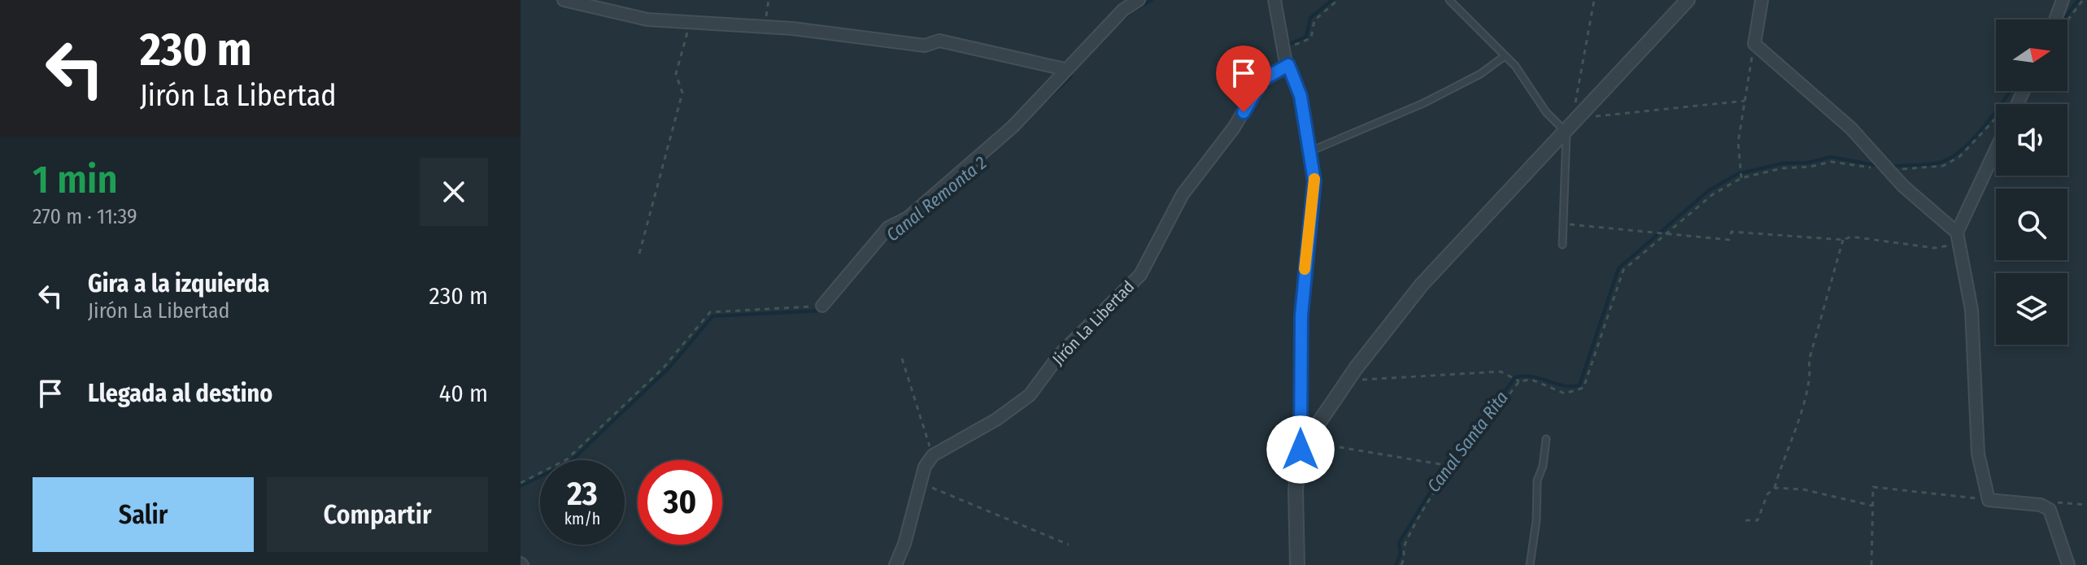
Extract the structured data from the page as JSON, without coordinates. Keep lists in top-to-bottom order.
{
  "streets": {
    "street": ["Jirón La Libertad"]
  },
  "water": ["Canal Remonta 2", "Canal Santa Rita"],
  "north": "right",
  "page": {
    "turn": ["230 m", "Jirón La Libertad"],
    "heading": ["1 min", "270 m · 11:39"],
    "list": [
      {
        "name": "Gira a la izquierda",
        "note": "Jirón La Libertad",
        "value": "230 m"
      },
      {
        "name": "Llegada al destino",
        "value": "40 m"
      }
    ],
    "speed": "23 km/h",
    "limit": "30",
    "buttons": ["Salir", "Compartir"]
  }
}
